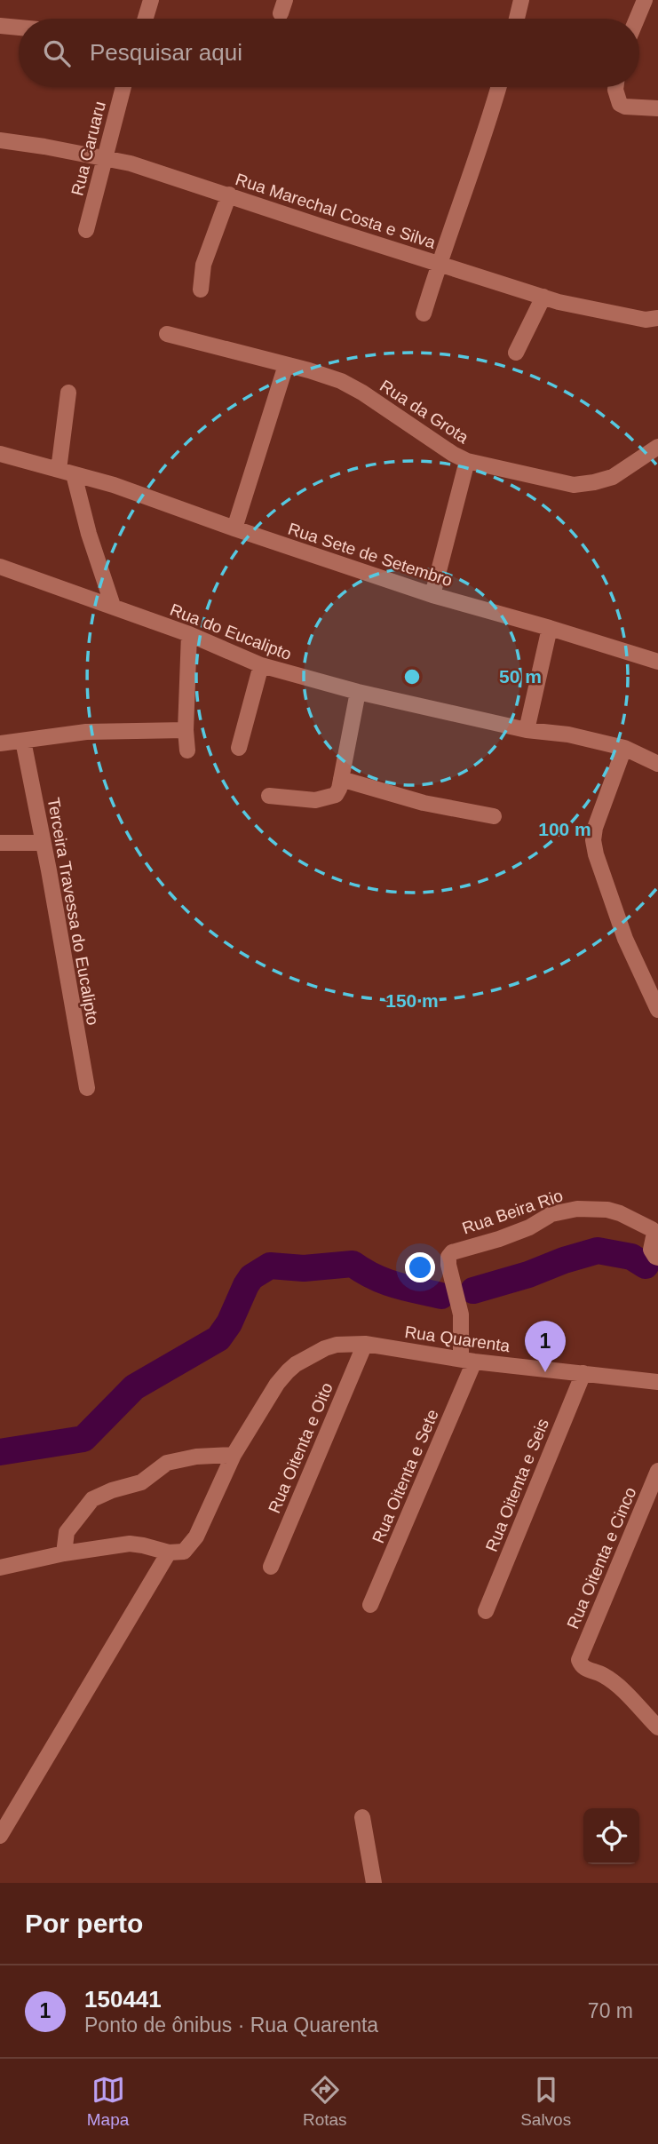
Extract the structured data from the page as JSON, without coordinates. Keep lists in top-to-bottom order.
{
  "streets": {
    "street": [
      "Rua Caruaru",
      "Rua Marechal Costa e Silva",
      "Rua da Grota",
      "Rua Sete de Setembro",
      "Rua do Eucalipto",
      "Terceira Travessa do Eucalipto",
      "Rua Beira Rio",
      "Rua Quarenta",
      "Rua Oitenta e Oito",
      "Rua Oitenta e Sete",
      "Rua Oitenta e Seis",
      "Rua Oitenta e Cinco"
    ]
  },
  "crossings": [
    ["Rua Caruaru", "Rua Marechal Costa e Silva"],
    ["Rua Beira Rio", "Rua Quarenta"],
    ["Rua Beira Rio", "Rua Oitenta e Sete"],
    ["Rua Quarenta", "Rua Oitenta e Oito"],
    ["Rua Quarenta", "Rua Oitenta e Sete"],
    ["Rua Quarenta", "Rua Oitenta e Seis"]
  ],
  "page": {
    "search": "Pesquisar aqui",
    "pins": "1",
    "heading": "Por perto",
    "list": [
      {
        "mark": "1",
        "name": "150441",
        "note": "Ponto de ônibus · Rua Quarenta",
        "value": "70 m"
      }
    ],
    "nav": ["Mapa", "Rotas", "Salvos"]
  },
  "rings": ["50 m", "100 m", "150 m"]
}
